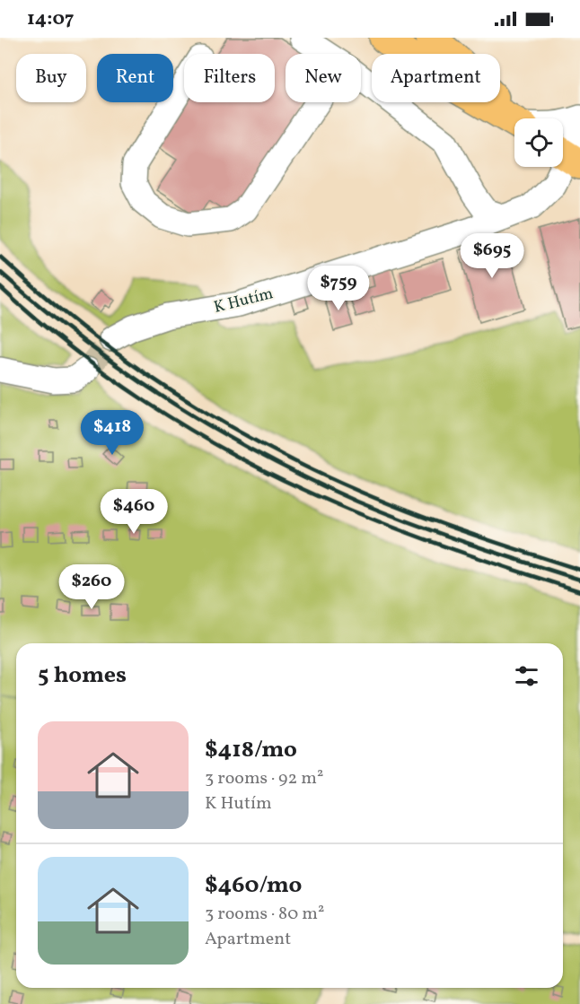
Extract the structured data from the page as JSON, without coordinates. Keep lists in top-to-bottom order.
{
  "streets": {
    "street": ["K Hutím"]
  },
  "page": {
    "status": "14:07",
    "chip": [
      "Buy",
      "Rent",
      "Filters",
      "New",
      "Apartment"
    ],
    "price": [
      "$695",
      "$759",
      "$418",
      "$460",
      "$260"
    ],
    "heading": "5 homes",
    "list": [
      {
        "name": "$418/mo",
        "note": "3 rooms · 92 m² · K Hutím"
      },
      {
        "name": "$460/mo",
        "note": "3 rooms · 80 m² · Apartment"
      }
    ]
  }
}
